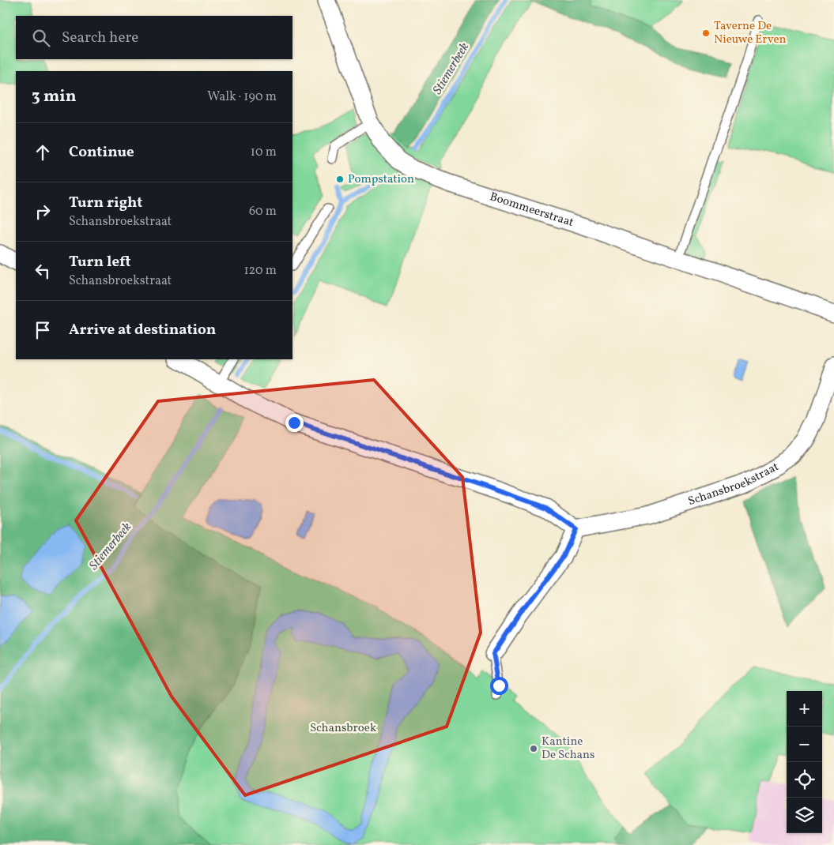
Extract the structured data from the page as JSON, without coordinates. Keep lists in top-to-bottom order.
{
  "streets": {
    "street": ["Boommeerstraat", "Schansbroekstraat"]
  },
  "water": ["Stiemerbeek"],
  "parks": ["Schansbroek"],
  "places": ["Taverne De Nieuwe Erven", "Pompstation", "Kantine De Schans"],
  "page": {
    "search": "Search here",
    "heading": ["3 min", "Walk · 190 m"],
    "list": [
      ["Continue", "10 m"],
      ["Turn right", "Schansbroekstraat", "60 m"],
      ["Turn left", "Schansbroekstraat", "120 m"],
      "Arrive at destination"
    ],
    "map_buttons": ["+", "−"]
  }
}
